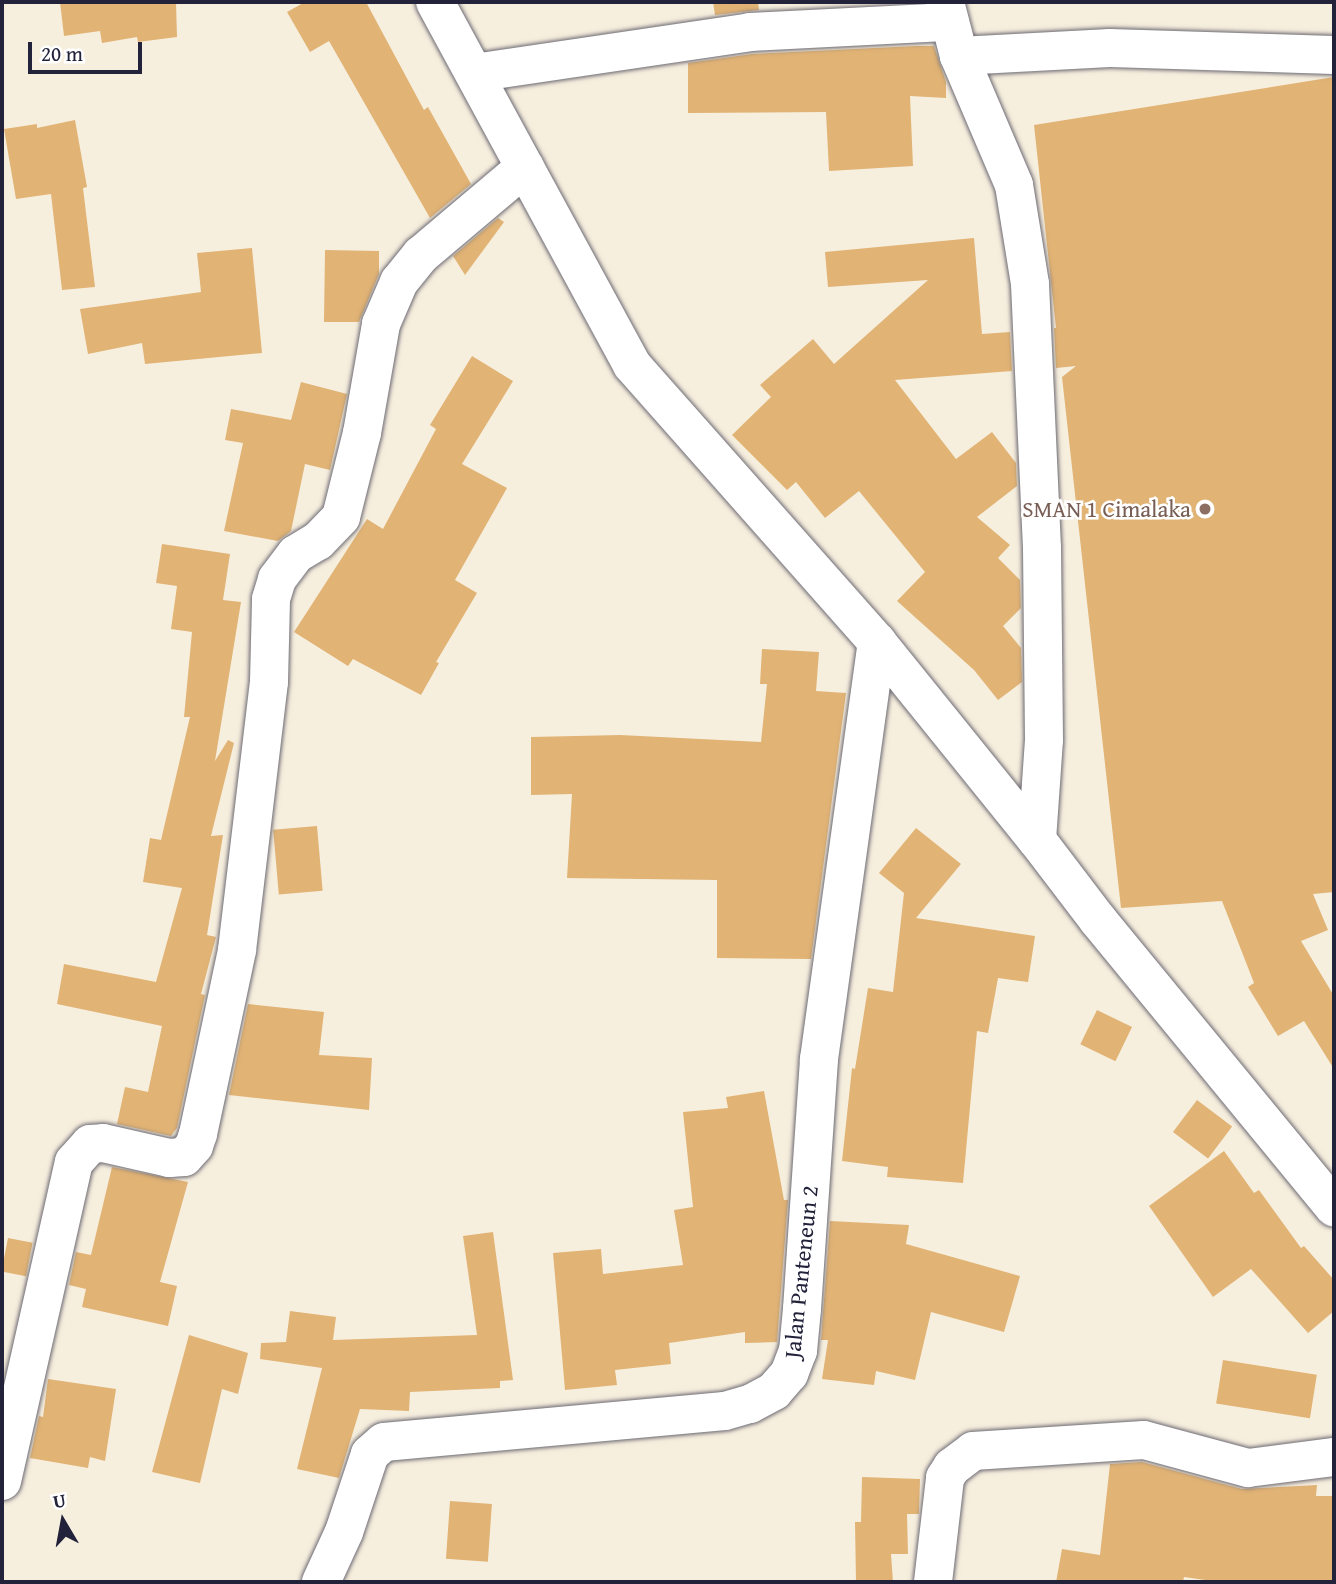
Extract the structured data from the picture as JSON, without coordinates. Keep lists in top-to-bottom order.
{
  "streets": {
    "street": ["Jalan Panteneun 2"]
  },
  "places": ["SMAN 1 Cimalaka"],
  "scale_bar": "20 m",
  "north": "top"
}
